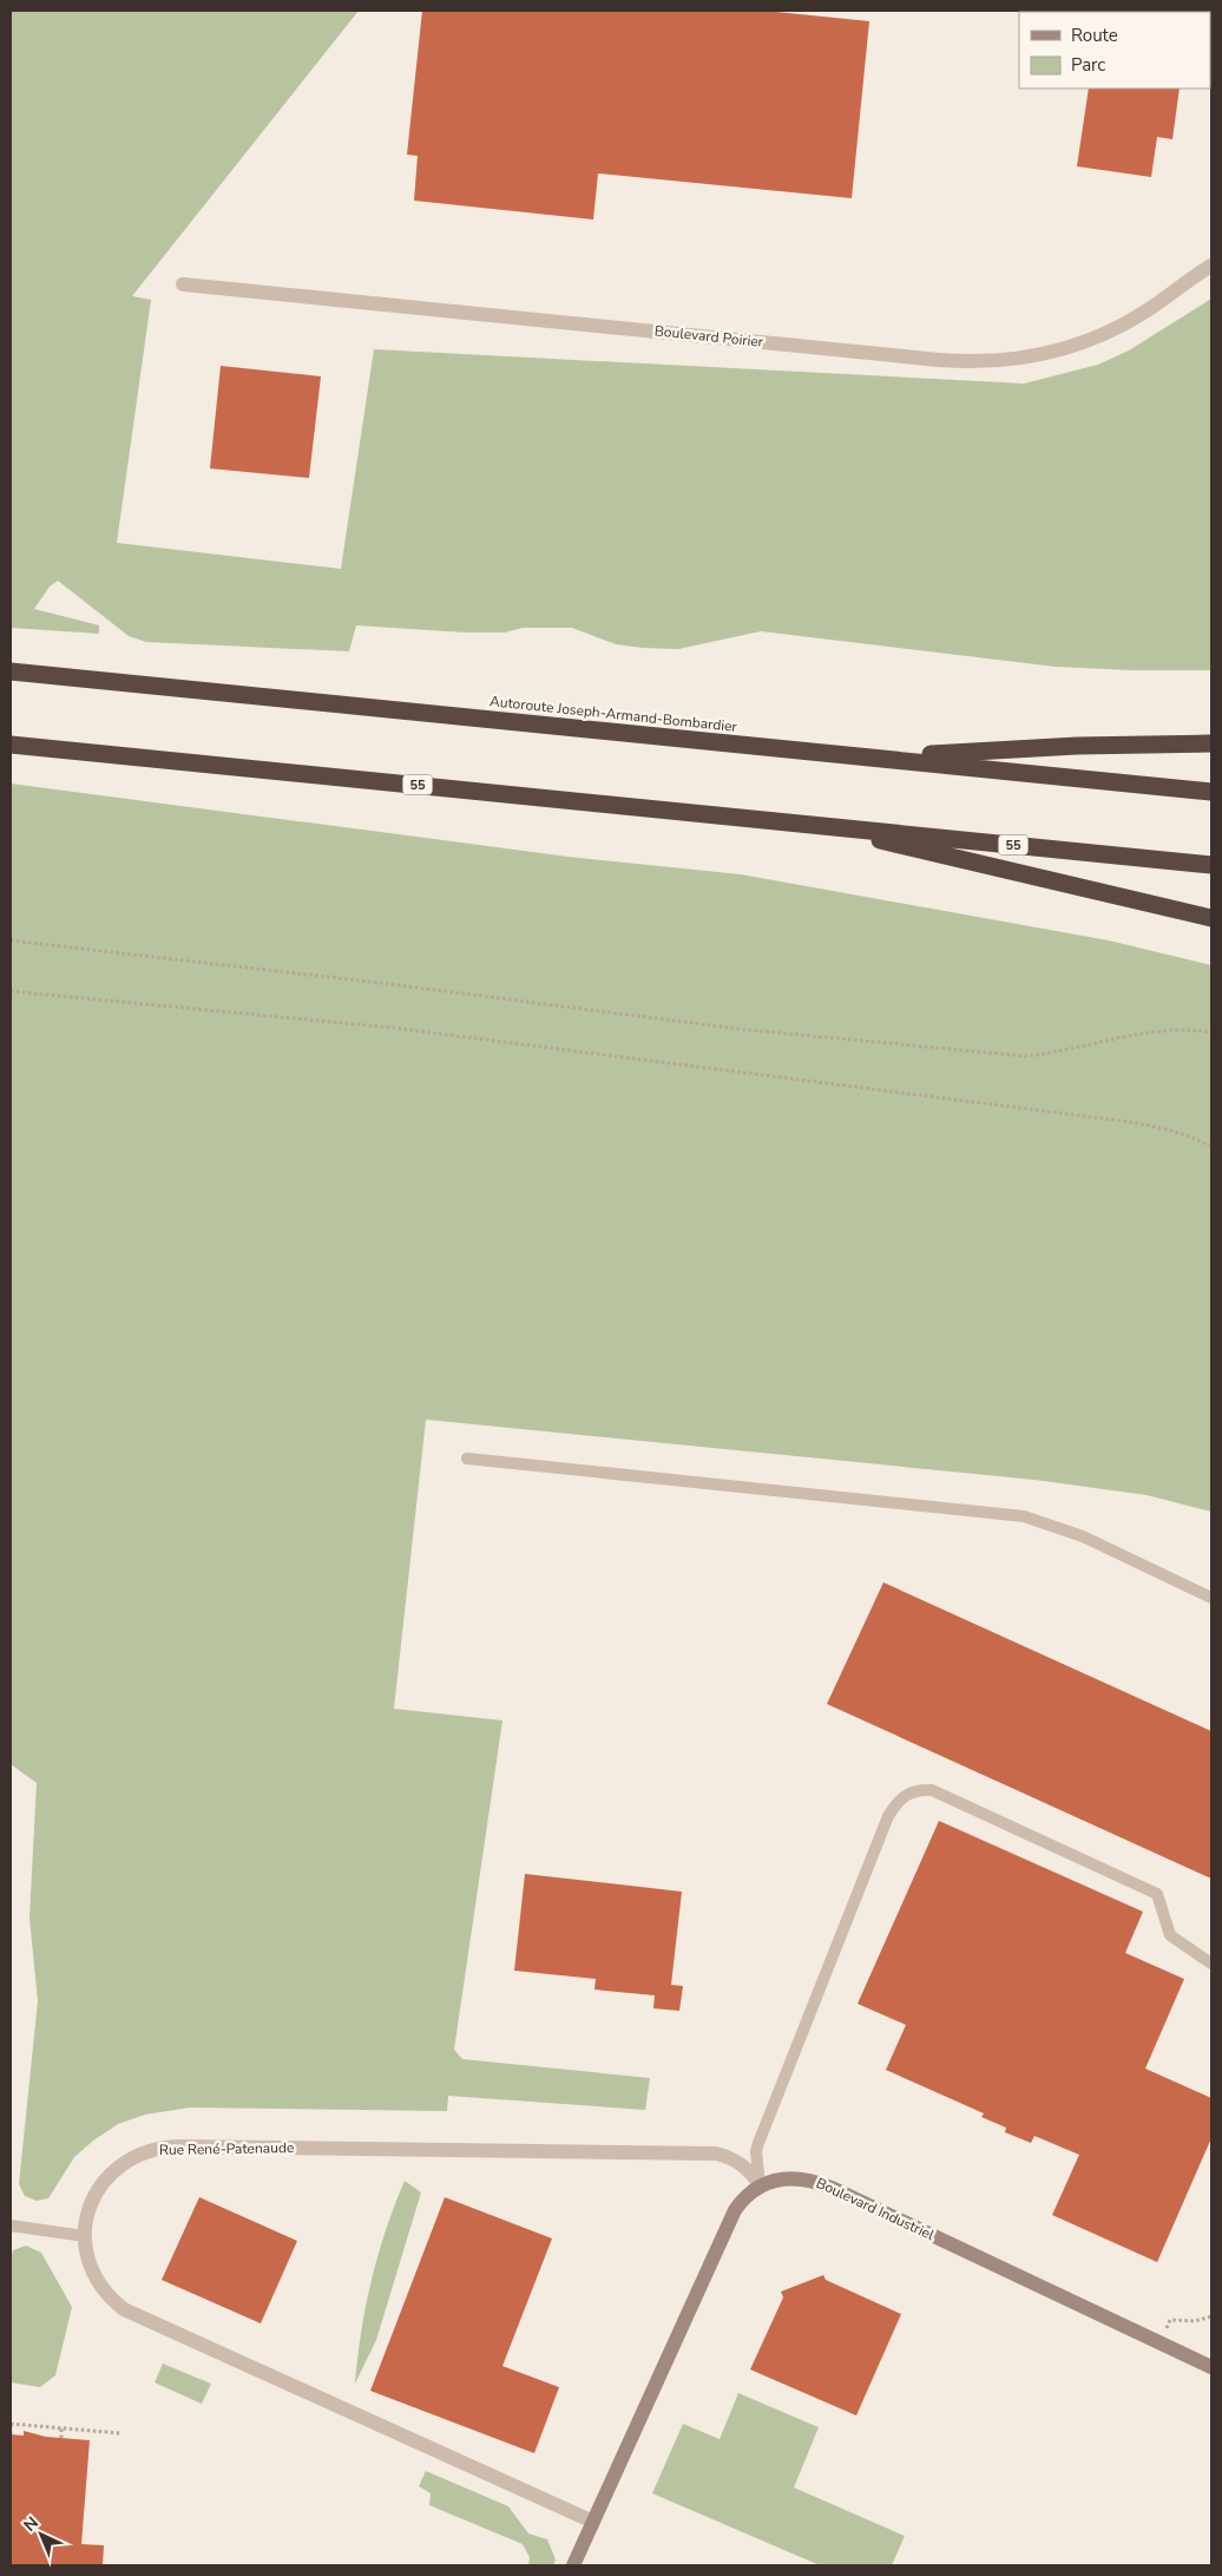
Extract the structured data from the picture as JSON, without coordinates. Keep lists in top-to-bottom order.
{
  "streets": {
    "highway": ["Autoroute Joseph-Armand-Bombardier", "55"],
    "street": ["Boulevard Poirier", "Rue René-Patenaude", "Boulevard Industriel"]
  },
  "crossings": [
    ["Rue René-Patenaude", "Boulevard Industriel"]
  ],
  "legend": ["Route", "Parc"],
  "north": "top left"
}
